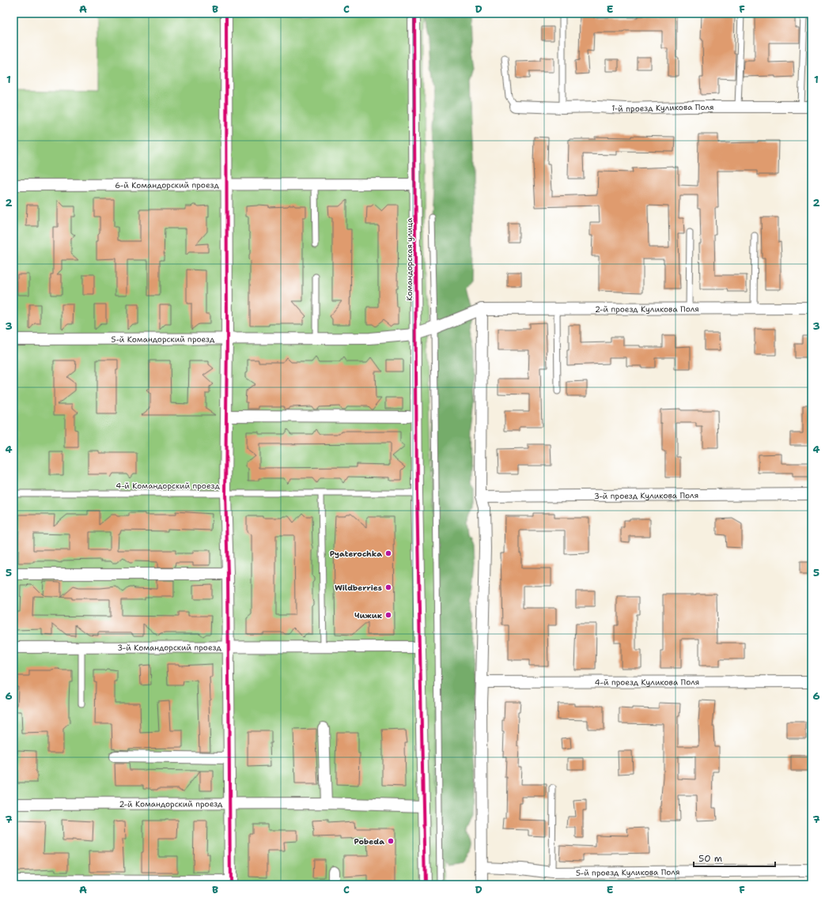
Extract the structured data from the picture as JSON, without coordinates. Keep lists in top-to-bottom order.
{
  "streets": {
    "street": [
      "1-й проезд Куликова Поля",
      "6-й Командорский проезд",
      "Командорская улица",
      "2-й проезд Куликова Поля",
      "5-й Командорский проезд",
      "3-й проезд Куликова Поля",
      "3-й Командорский проезд",
      "4-й проезд Куликова Поля",
      "2-й Командорский проезд",
      "5-й проезд Куликова Поля"
    ],
    "lane": ["4-й Командорский проезд"]
  },
  "crossings": [
    ["6-й Командорский проезд", "Командорская улица"],
    ["Командорская улица", "5-й Командорский проезд"],
    ["Командорская улица", "4-й Командорский проезд"],
    ["Командорская улица", "3-й Командорский проезд"],
    ["Командорская улица", "2-й Командорский проезд"],
    ["2-й проезд Куликова Поля", "5-й Командорский проезд"]
  ],
  "places": [
    "Pyaterochka",
    "Wildberries",
    "Чижик",
    "Pobeda"
  ],
  "scale_bar": "50 m",
  "grid": {
    "columns": [
      "A",
      "B",
      "C",
      "D",
      "E",
      "F"
    ],
    "rows": [
      "1",
      "2",
      "3",
      "4",
      "5",
      "6",
      "7"
    ]
  }
}
